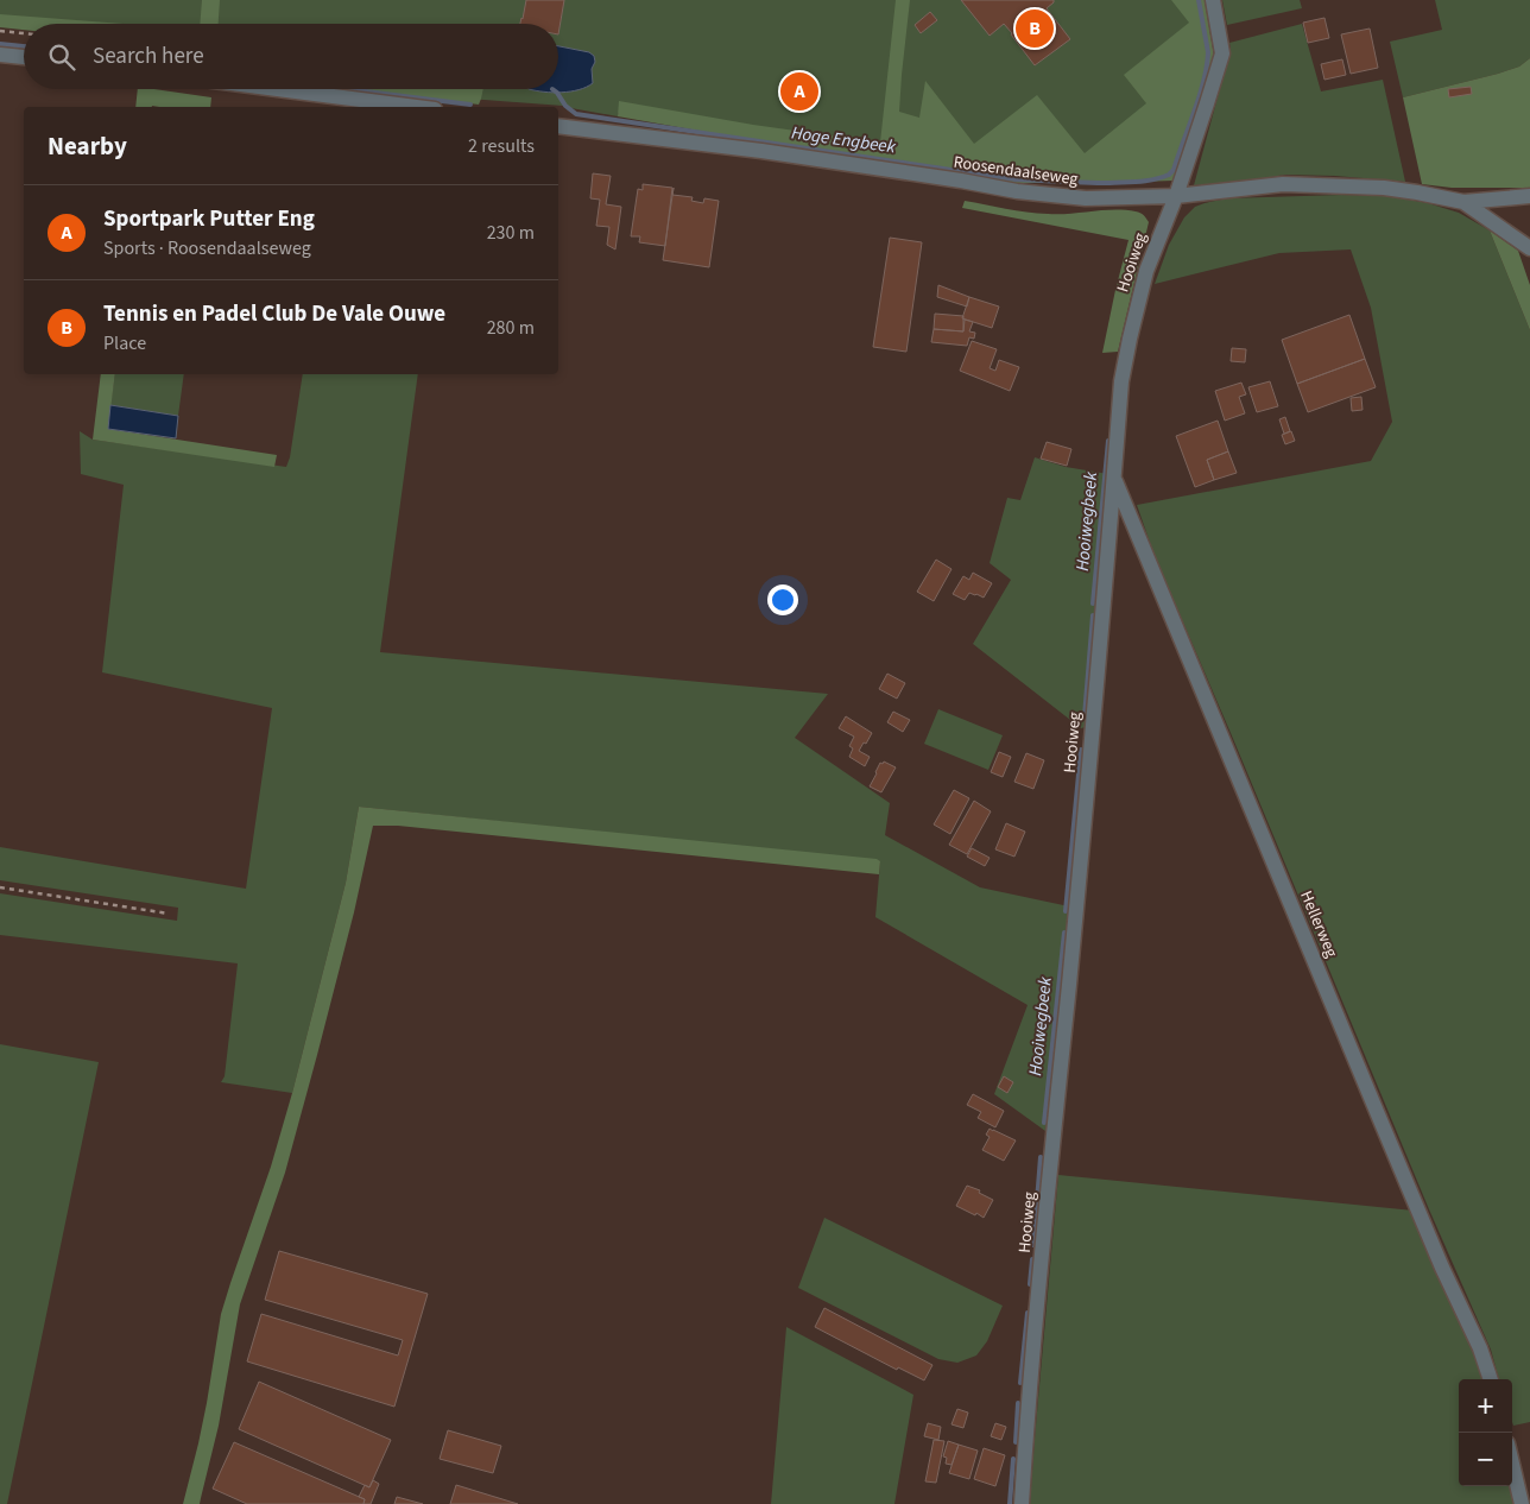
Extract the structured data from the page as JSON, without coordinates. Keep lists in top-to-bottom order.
{
  "streets": {
    "street": ["Roosendaalseweg", "Hooiweg", "Hellerweg"]
  },
  "crossings": [
    ["Roosendaalseweg", "Hooiweg"],
    ["Hooiweg", "Hellerweg"]
  ],
  "water": ["Hoge Engbeek", "Hooiwegbeek"],
  "page": {
    "pins": ["B", "A"],
    "search": "Search here",
    "heading": ["Nearby", "2 results"],
    "list": [
      {
        "mark": "A",
        "name": "Sportpark Putter Eng",
        "note": "Sports · Roosendaalseweg",
        "value": "230 m"
      },
      {
        "mark": "B",
        "name": "Tennis en Padel Club De Vale Ouwe",
        "note": "Place",
        "value": "280 m"
      }
    ],
    "map_buttons": ["+", "−"]
  }
}
